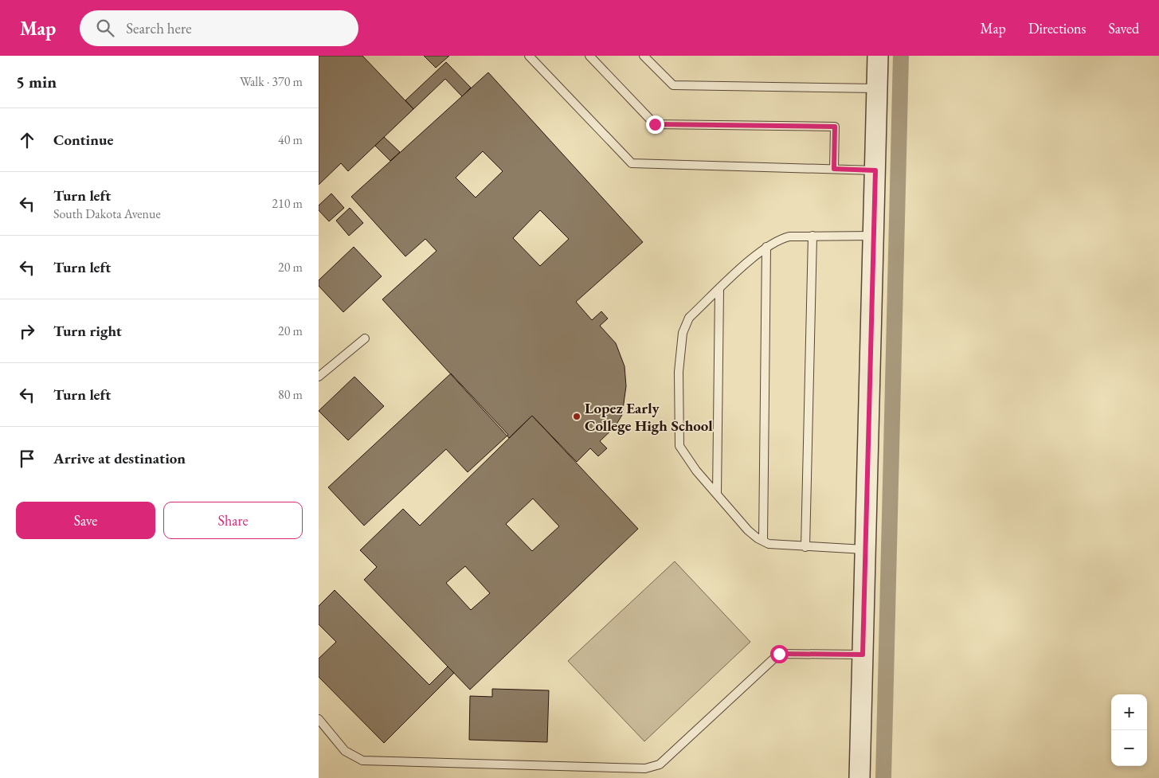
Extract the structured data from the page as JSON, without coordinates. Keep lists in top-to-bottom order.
{
  "places": ["Lopez Early College High School"],
  "page": {
    "header": "Map",
    "search": "Search here",
    "nav": ["Map", "Directions", "Saved"],
    "heading": ["5 min", "Walk · 370 m"],
    "list": [
      ["Continue", "40 m"],
      ["Turn left", "South Dakota Avenue", "210 m"],
      ["Turn left", "20 m"],
      ["Turn right", "20 m"],
      ["Turn left", "80 m"],
      "Arrive at destination"
    ],
    "buttons": ["Save", "Share"],
    "map_buttons": ["+", "−"]
  }
}
